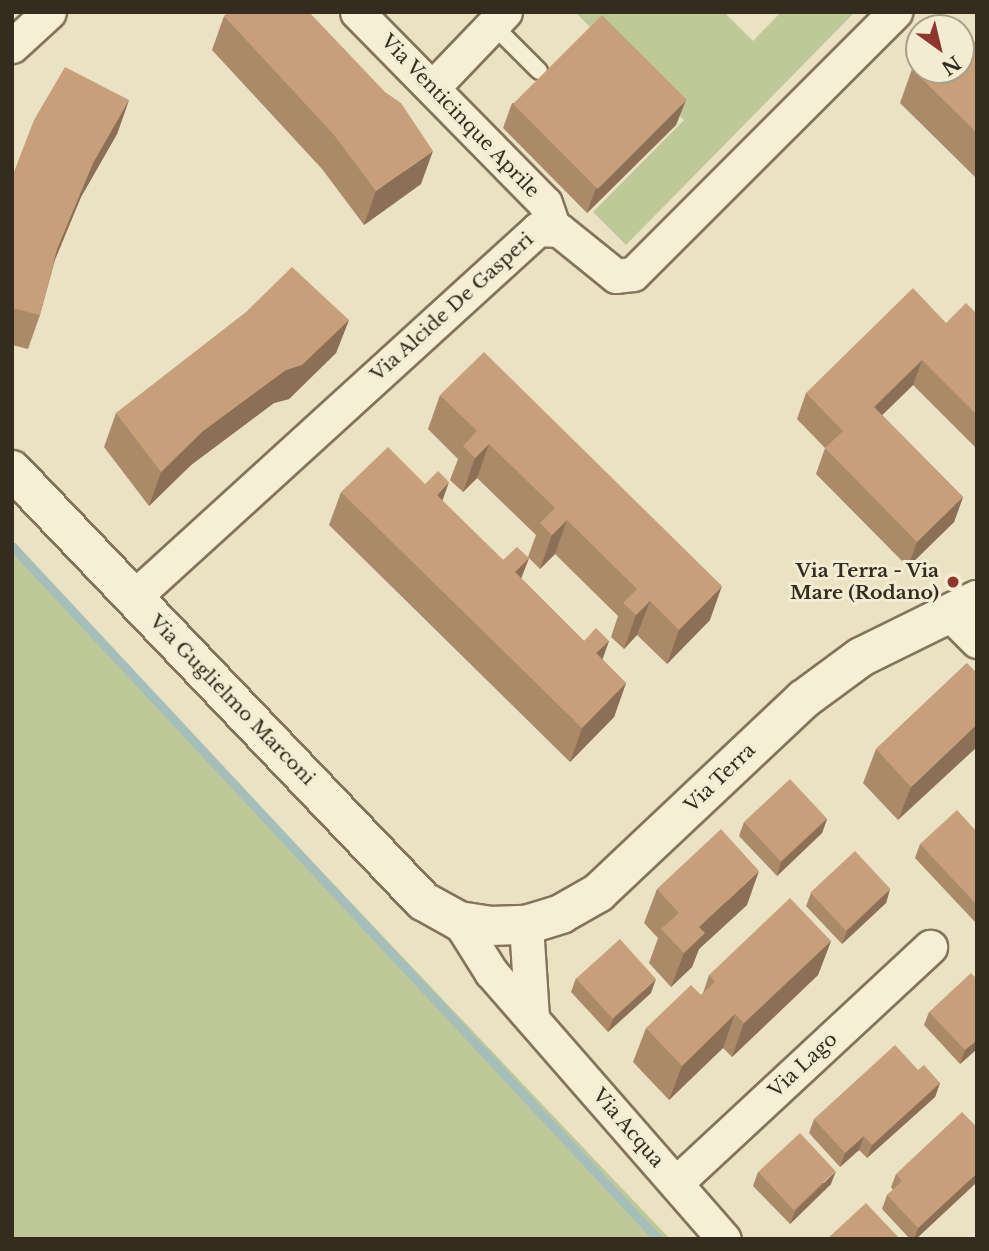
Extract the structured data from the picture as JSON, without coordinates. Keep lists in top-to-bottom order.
{
  "streets": {
    "street": [
      "Via Venticinque Aprile",
      "Via Alcide De Gasperi",
      "Via Guglielmo Marconi",
      "Via Terra",
      "Via Lago",
      "Via Acqua"
    ]
  },
  "crossings": [
    ["Via Venticinque Aprile", "Via Alcide De Gasperi"],
    ["Via Alcide De Gasperi", "Via Guglielmo Marconi"],
    ["Via Guglielmo Marconi", "Via Terra"],
    ["Via Guglielmo Marconi", "Via Acqua"],
    ["Via Terra", "Via Acqua"],
    ["Via Lago", "Via Acqua"]
  ],
  "places": ["Via Terra - Via Mare (Rodano)"],
  "north": "bottom right"
}
